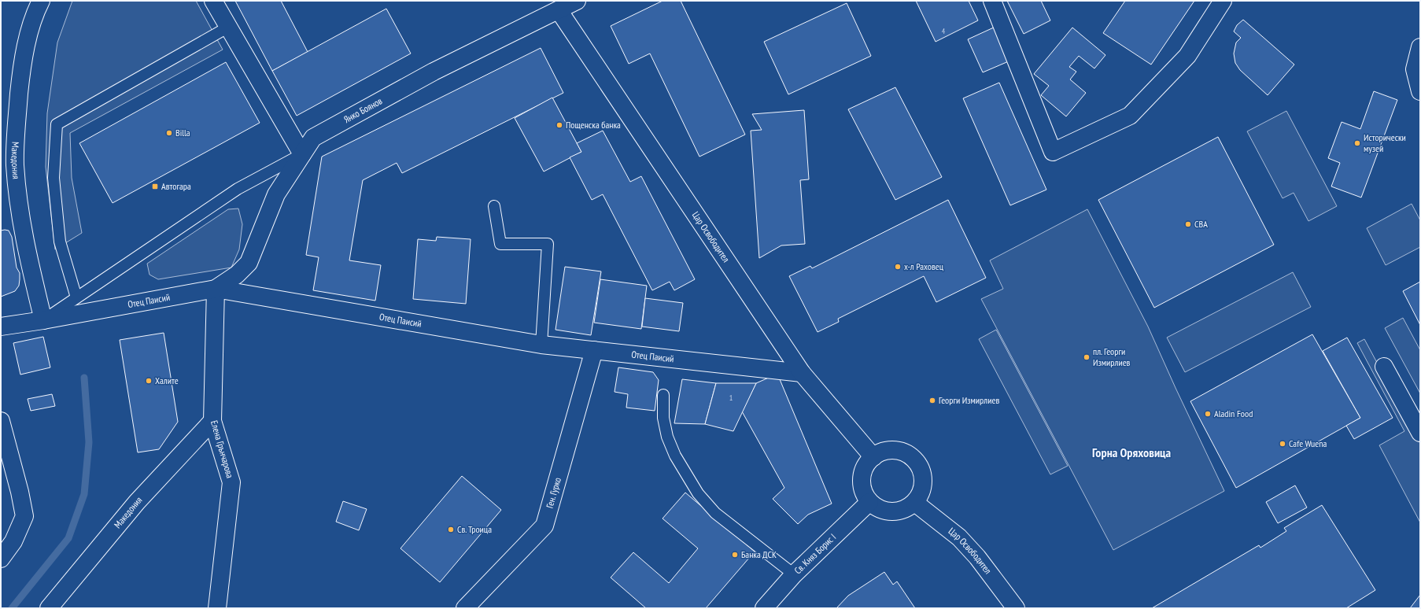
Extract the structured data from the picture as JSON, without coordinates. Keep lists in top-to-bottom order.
{
  "streets": {
    "street": [
      "Янко Боянов",
      "Македония",
      "Цар Освободител",
      "Отец Паисий",
      "Елена Грънчарова",
      "Ген. Гурко",
      "Св. Княз Борис I"
    ]
  },
  "crossings": [
    ["Янко Боянов", "Цар Освободител"],
    ["Янко Боянов", "Отец Паисий"],
    ["Янко Боянов", "Елена Грънчарова"],
    ["Македония", "Отец Паисий"],
    ["Македония", "Елена Грънчарова"],
    ["Цар Освободител", "Отец Паисий"],
    ["Цар Освободител", "Св. Княз Борис I"],
    ["Отец Паисий", "Елена Грънчарова"],
    ["Отец Паисий", "Ген. Гурко"]
  ],
  "districts": ["Горна Оряховица"],
  "places": {
    "other": [
      "Пощенска банка",
      "Billa",
      "Исторически музей",
      "CBA",
      "х-л Раховец",
      "пл. Георги Измирлиев",
      "Халите",
      "Георги Измирлиев",
      "Aladin Food",
      "Cafe Wuena",
      "Св. Троица",
      "Банка ДСК"
    ],
    "transit": ["Автогара"]
  },
  "house_numbers": ["4", "1"]
}
